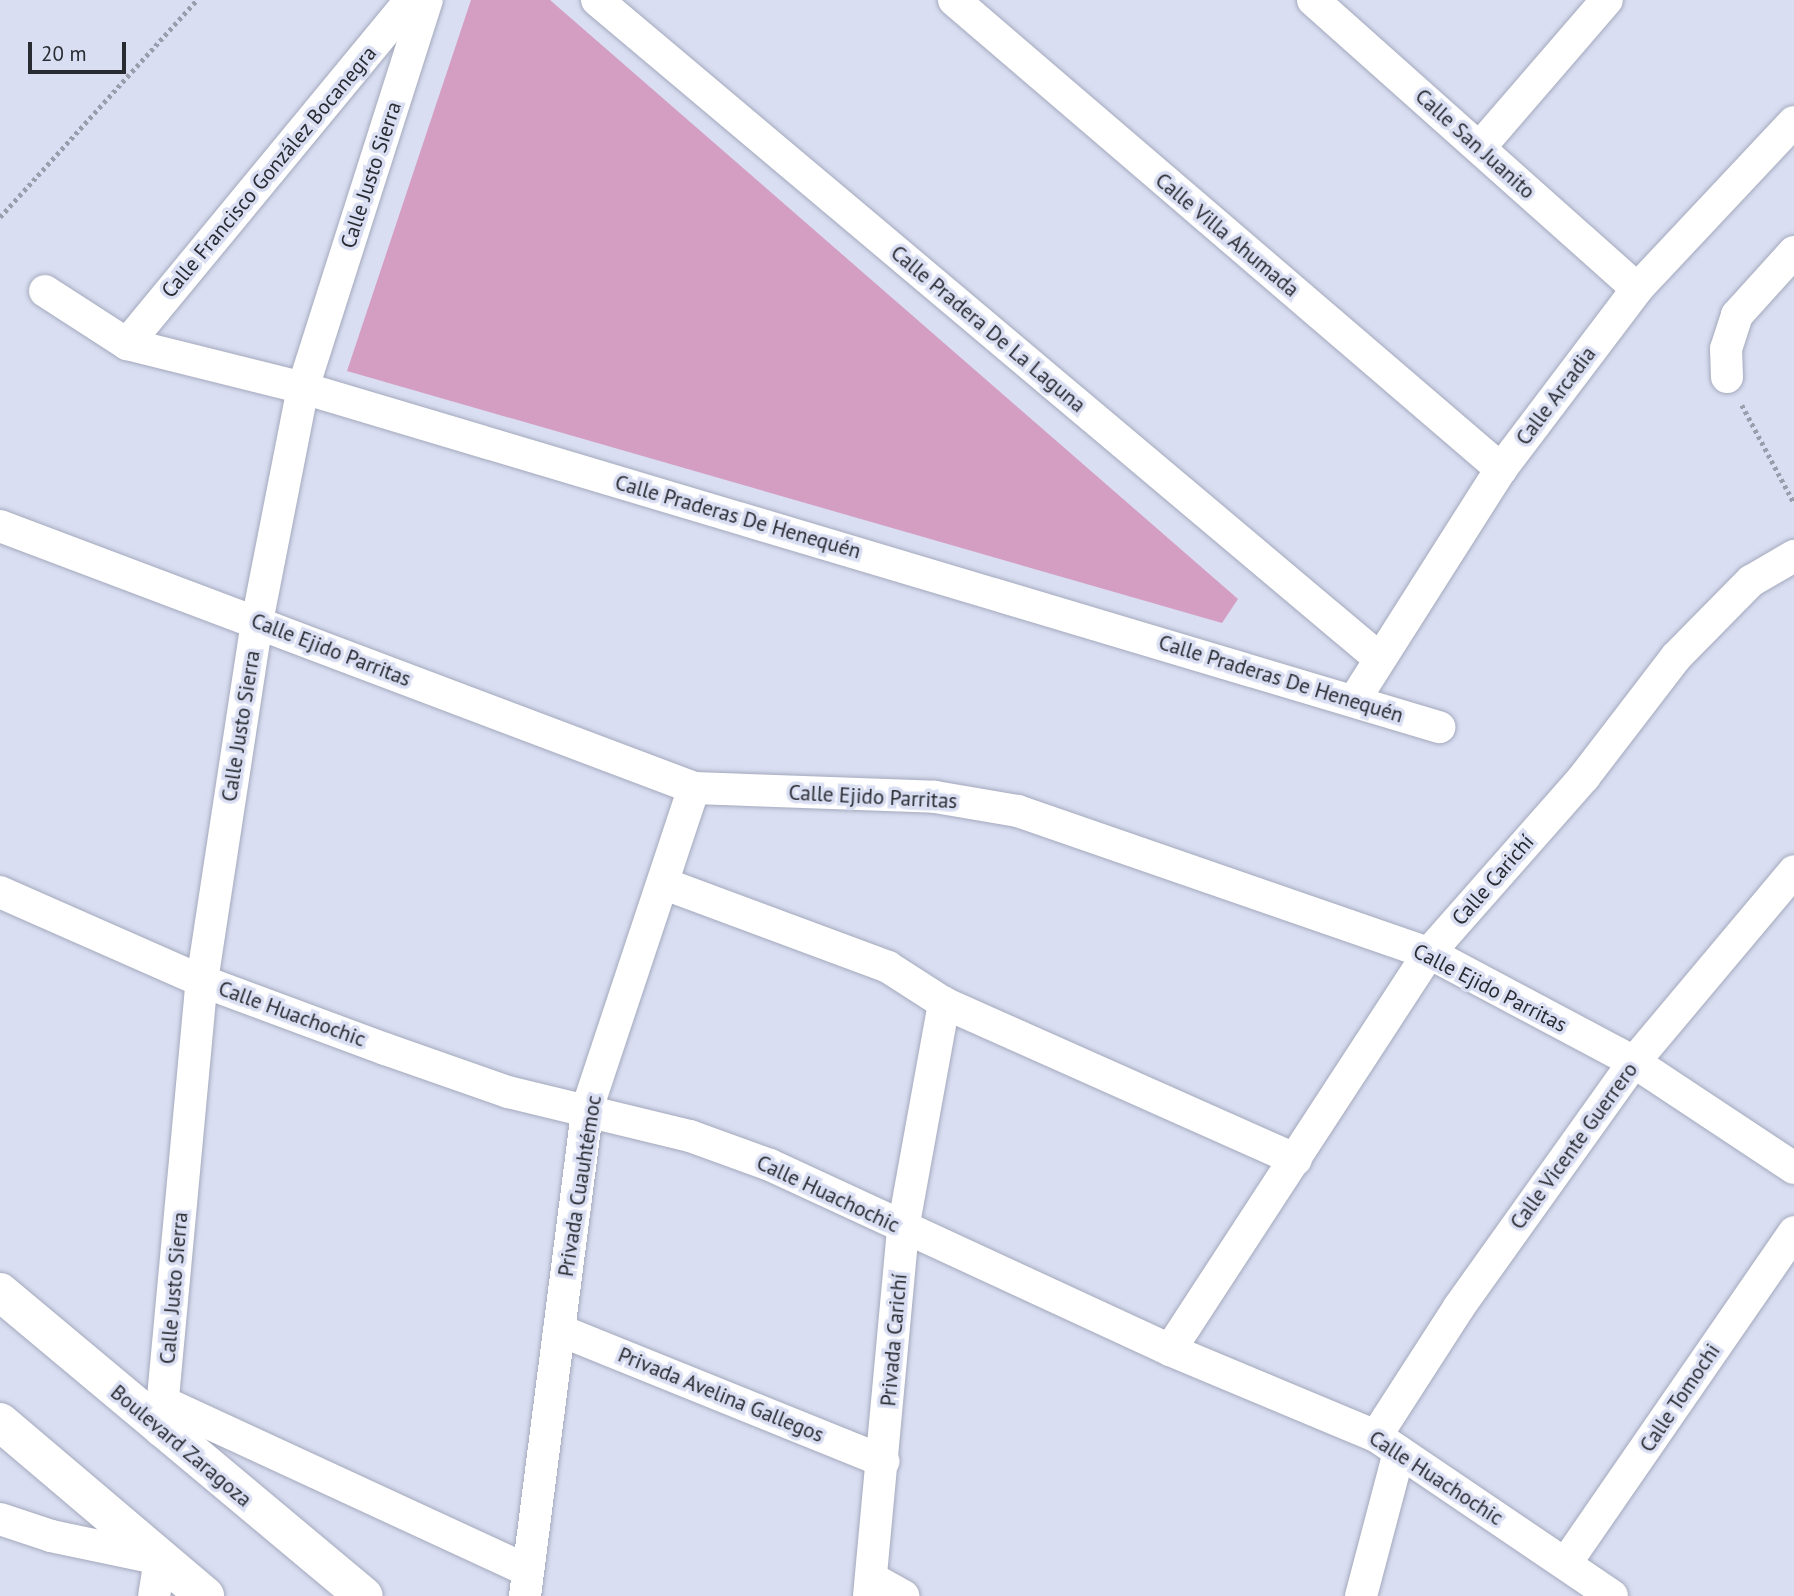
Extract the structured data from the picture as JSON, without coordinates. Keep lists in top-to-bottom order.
{
  "streets": {
    "main road": ["Boulevard Zaragoza"],
    "street": [
      "Calle San Juanito",
      "Calle Francisco González Bocanegra",
      "Calle Justo Sierra",
      "Calle Villa Ahumada",
      "Calle Pradera De La Laguna",
      "Calle Arcadia",
      "Calle Praderas De Henequén",
      "Calle Ejido Parritas",
      "Calle Carichí",
      "Calle Huachochic",
      "Calle Vicente Guerrero",
      "Privada Cuauhtémoc",
      "Privada Carichí",
      "Privada Avelina Gallegos",
      "Calle Tomochi"
    ]
  },
  "crossings": [
    ["Calle San Juanito", "Calle Arcadia"],
    ["Calle Francisco González Bocanegra", "Calle Praderas De Henequén"],
    ["Calle Justo Sierra", "Calle Praderas De Henequén"],
    ["Calle Justo Sierra", "Calle Ejido Parritas"],
    ["Calle Justo Sierra", "Calle Huachochic"],
    ["Calle Justo Sierra", "Boulevard Zaragoza"],
    ["Calle Villa Ahumada", "Calle Arcadia"],
    ["Calle Pradera De La Laguna", "Calle Arcadia"],
    ["Calle Arcadia", "Calle Praderas De Henequén"],
    ["Calle Ejido Parritas", "Calle Carichí"],
    ["Calle Ejido Parritas", "Calle Vicente Guerrero"],
    ["Calle Ejido Parritas", "Privada Cuauhtémoc"],
    ["Calle Carichí", "Calle Huachochic"],
    ["Calle Huachochic", "Calle Vicente Guerrero"],
    ["Calle Huachochic", "Privada Cuauhtémoc"],
    ["Calle Huachochic", "Privada Carichí"],
    ["Calle Huachochic", "Calle Tomochi"],
    ["Privada Cuauhtémoc", "Privada Avelina Gallegos"],
    ["Privada Carichí", "Privada Avelina Gallegos"]
  ],
  "scale_bar": "20 m"
}
